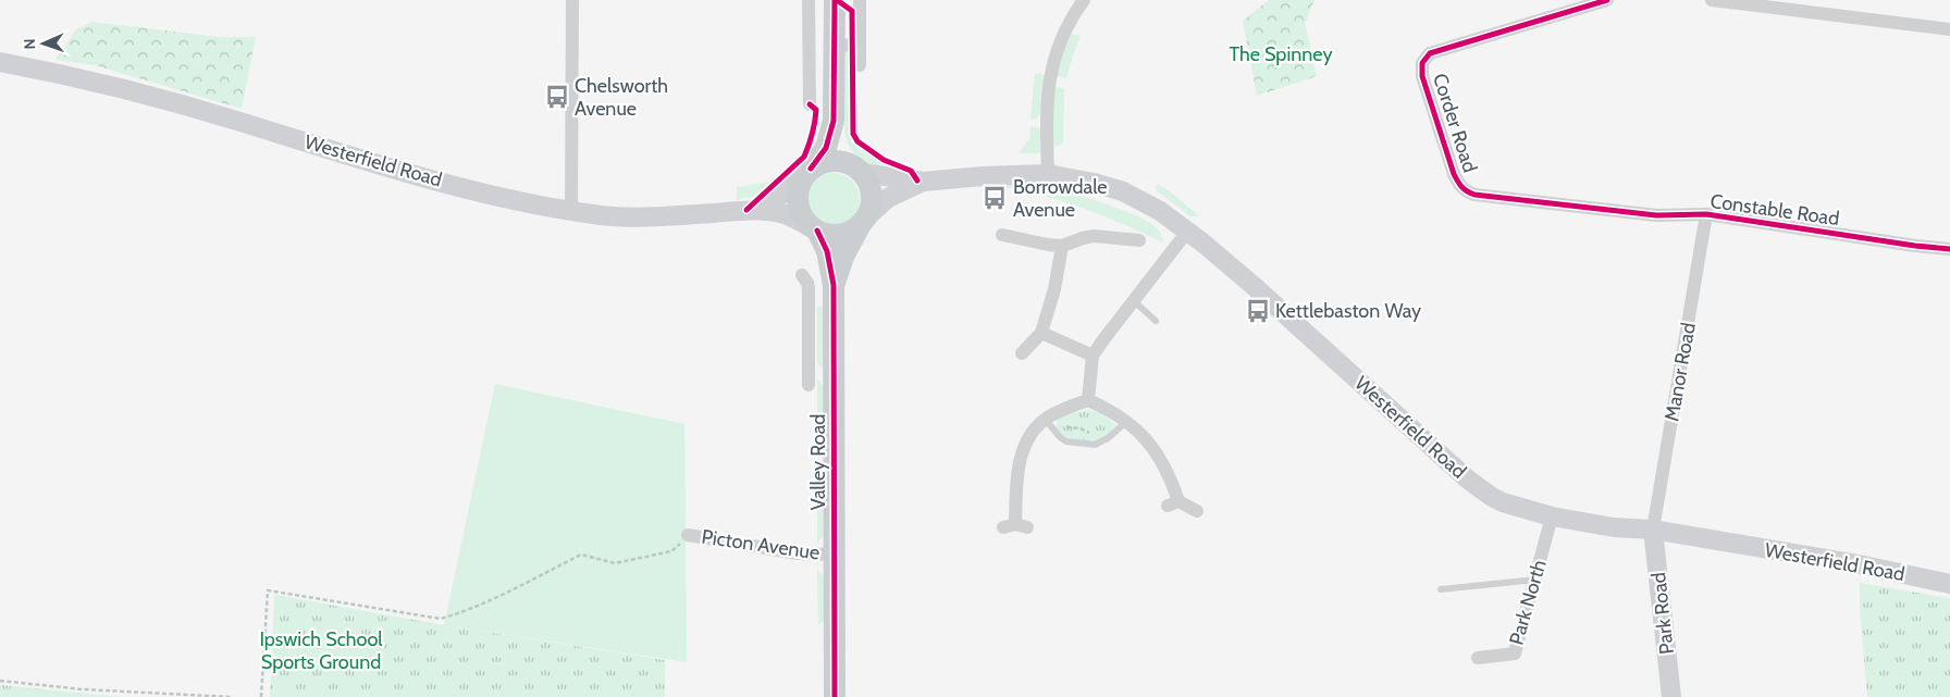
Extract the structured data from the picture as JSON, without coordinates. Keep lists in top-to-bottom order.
{
  "streets": {
    "main road": ["Westerfield Road", "Valley Road", "Park Road"],
    "street": [
      "Corder Road",
      "Constable Road",
      "Manor Road",
      "Picton Avenue",
      "Park North"
    ]
  },
  "crossings": [
    ["Corder Road", "Constable Road"],
    ["Westerfield Road", "Manor Road"],
    ["Westerfield Road", "Valley Road"],
    ["Westerfield Road", "Park North"],
    ["Westerfield Road", "Park Road"],
    ["Constable Road", "Manor Road"],
    ["Manor Road", "Park Road"],
    ["Valley Road", "Picton Avenue"]
  ],
  "parks": ["The Spinney", "Ipswich School Sports Ground"],
  "places": {
    "bus stop": ["Chelsworth Avenue", "Borrowdale Avenue", "Kettlebaston Way"]
  },
  "north": "left"
}
